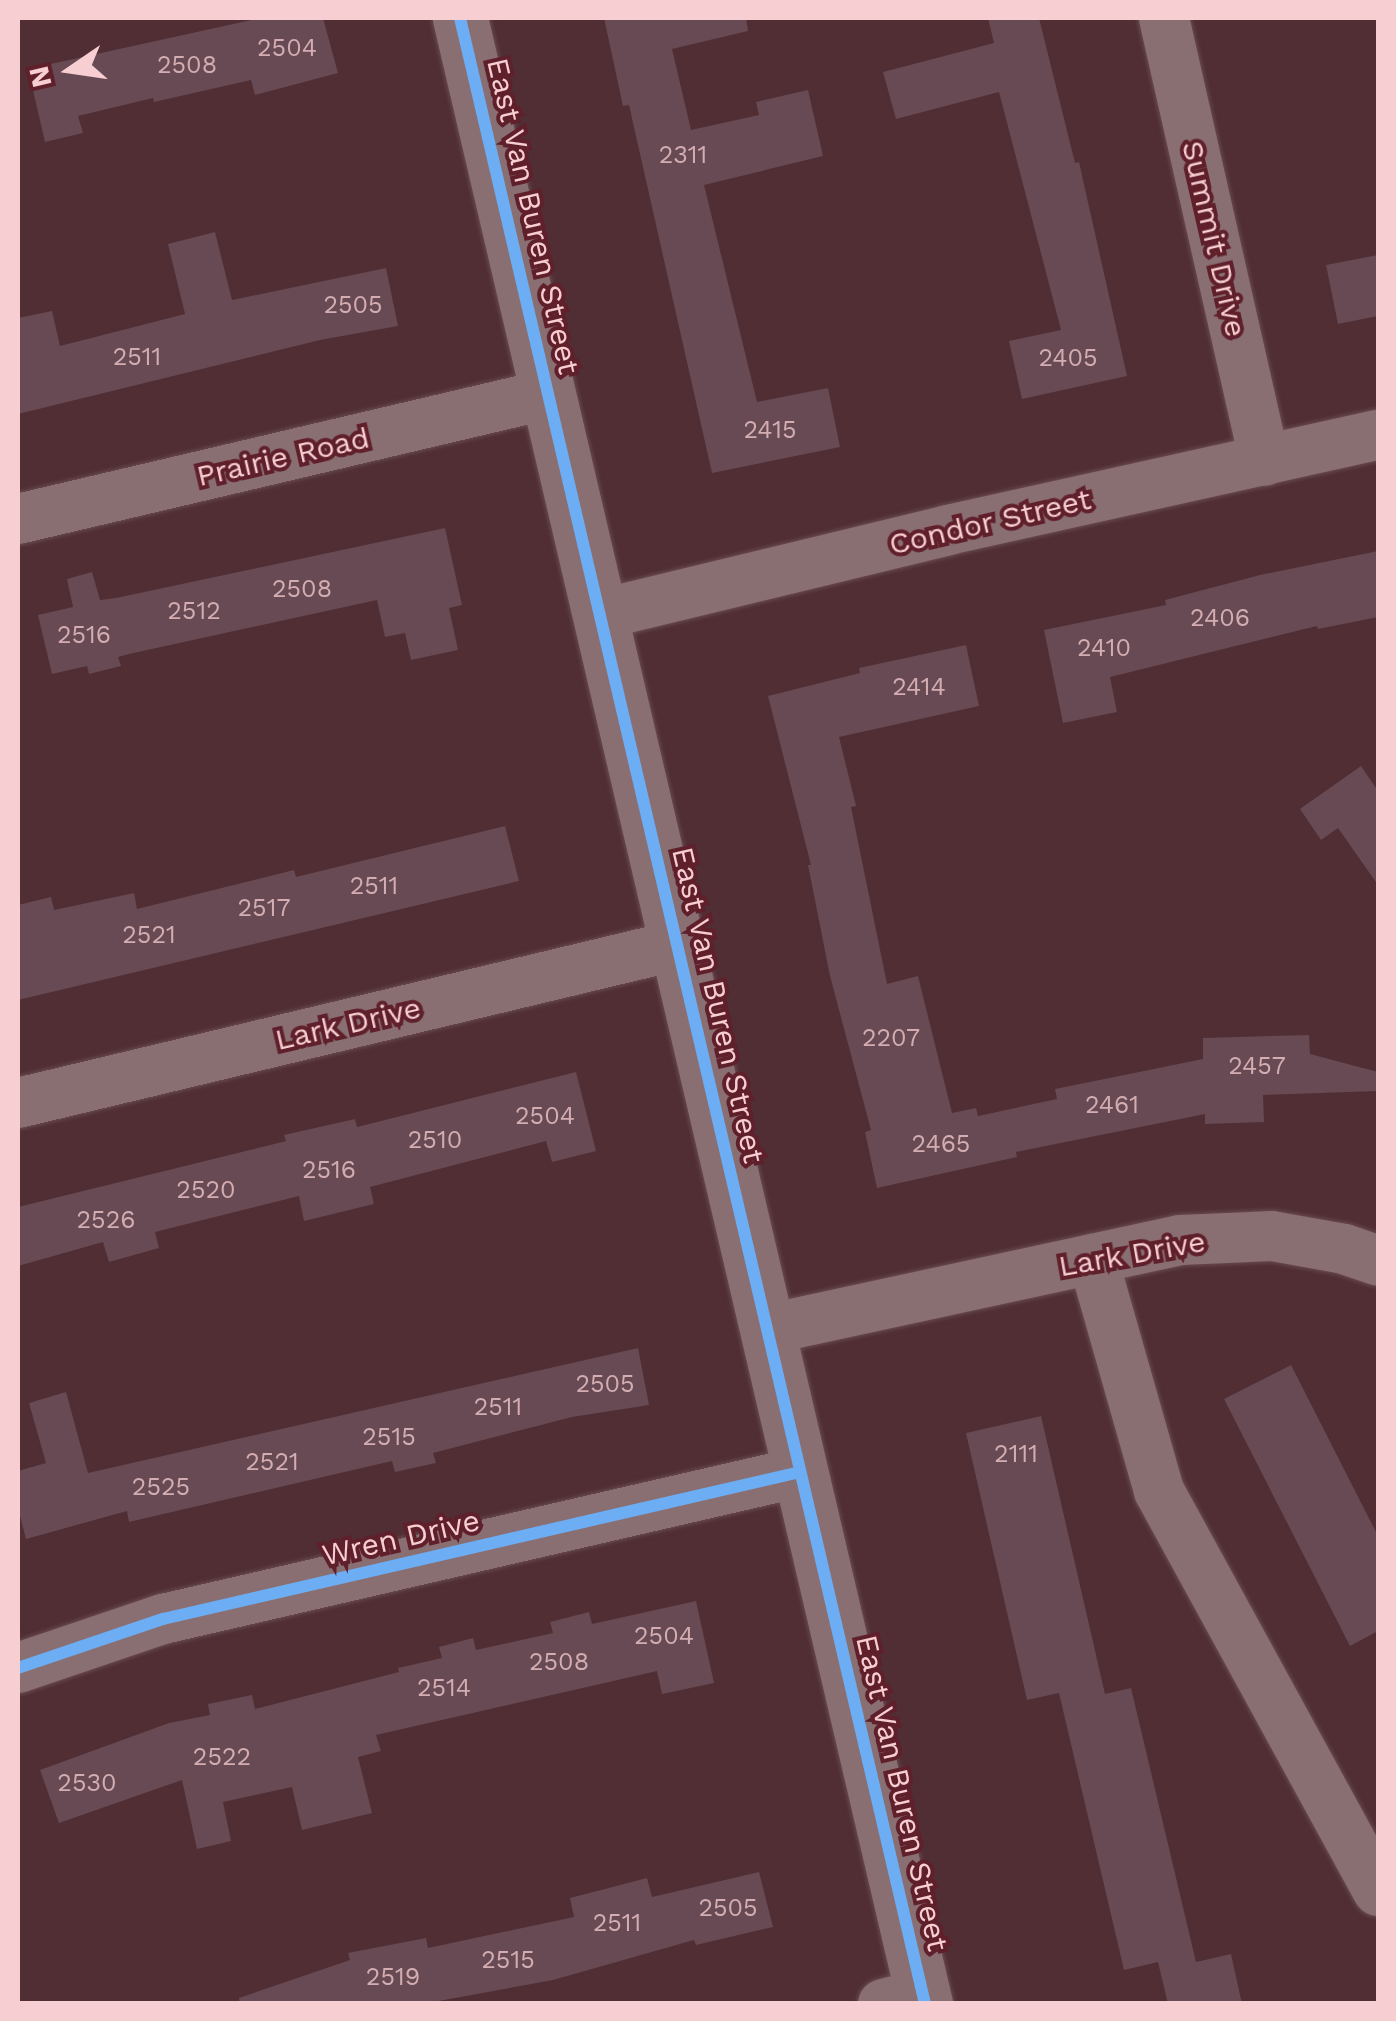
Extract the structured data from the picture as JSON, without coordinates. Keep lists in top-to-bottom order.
{
  "streets": {
    "street": [
      "East Van Buren Street",
      "Summit Drive",
      "Prairie Road",
      "Condor Street",
      "Lark Drive",
      "Wren Drive"
    ]
  },
  "crossings": [
    ["East Van Buren Street", "Prairie Road"],
    ["East Van Buren Street", "Condor Street"],
    ["East Van Buren Street", "Lark Drive"],
    ["East Van Buren Street", "Wren Drive"],
    ["Summit Drive", "Condor Street"]
  ],
  "house_numbers": [
    "2504",
    "2508",
    "2311",
    "2505",
    "2511",
    "2405",
    "2415",
    "2508",
    "2512",
    "2406",
    "2516",
    "2410",
    "2414",
    "2511",
    "2517",
    "2521",
    "2207",
    "2457",
    "2461",
    "2504",
    "2510",
    "2465",
    "2516",
    "2520",
    "2526",
    "2505",
    "2511",
    "2515",
    "2111",
    "2521",
    "2525",
    "2504",
    "2508",
    "2514",
    "2522",
    "2530",
    "2505",
    "2511",
    "2515",
    "2519"
  ],
  "north": "left"
}
